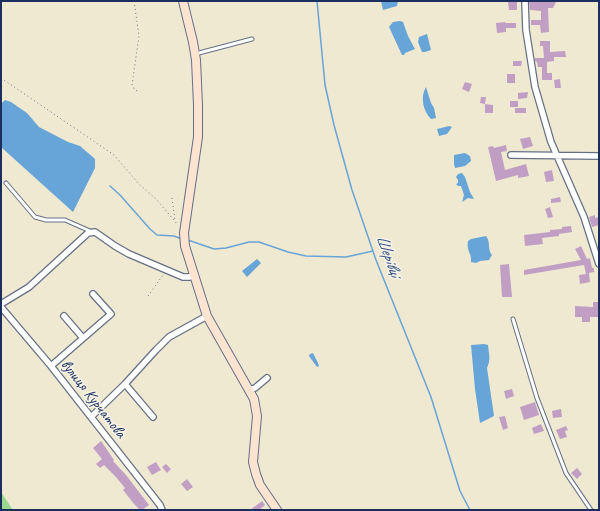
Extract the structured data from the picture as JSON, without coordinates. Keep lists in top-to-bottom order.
{
  "streets": {
    "street": ["вулиця Курчатова"]
  },
  "water": ["Шерівці"]
}
